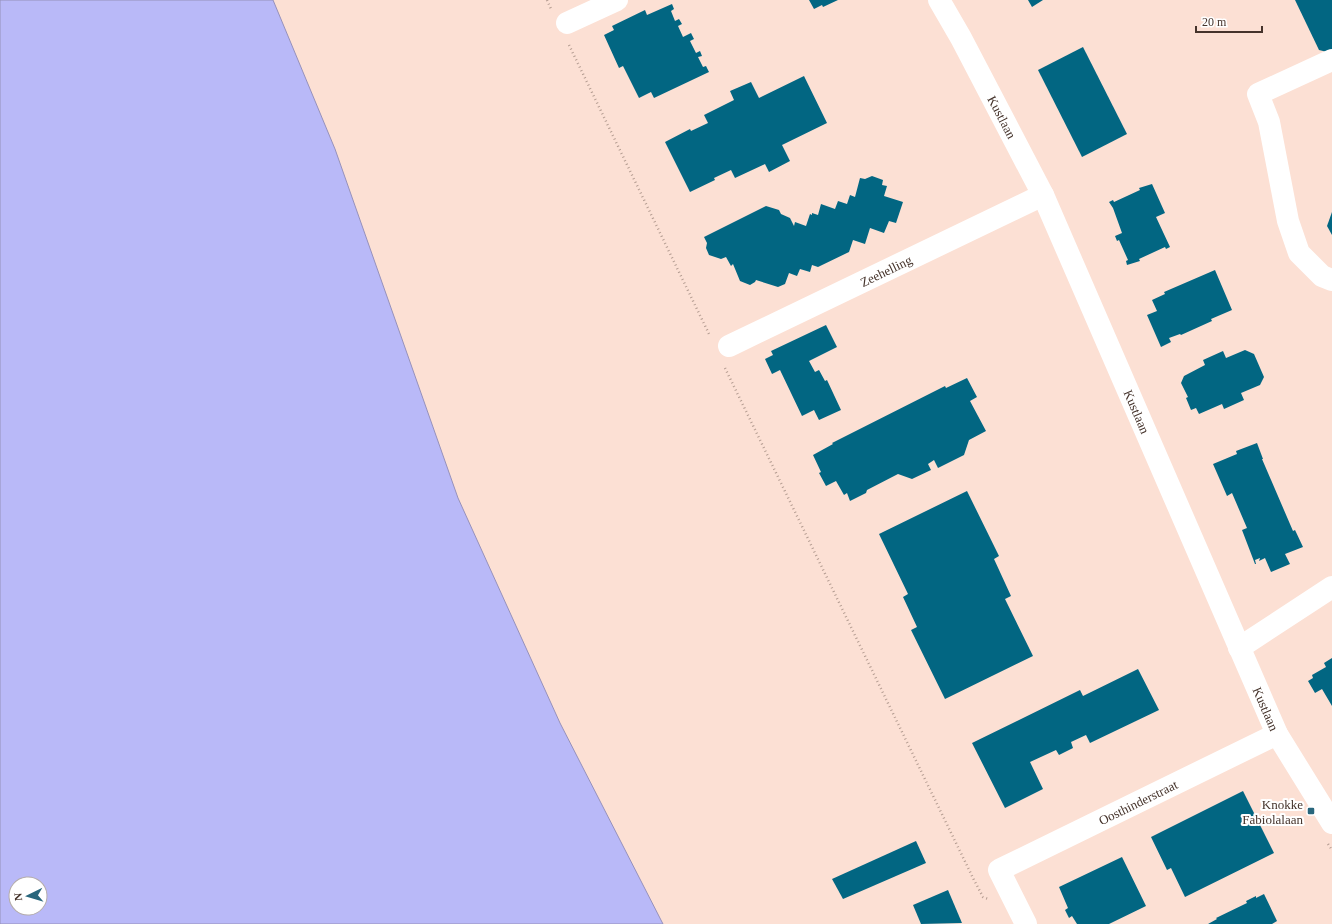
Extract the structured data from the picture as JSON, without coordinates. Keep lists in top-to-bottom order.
{
  "streets": {
    "street": ["Kustlaan", "Zeehelling", "Oosthinderstraat"]
  },
  "crossings": [
    ["Kustlaan", "Zeehelling"],
    ["Kustlaan", "Oosthinderstraat"]
  ],
  "places": {
    "transit": ["Knokke Fabiolalaan"]
  },
  "scale_bar": "20 m",
  "north": "left"
}
